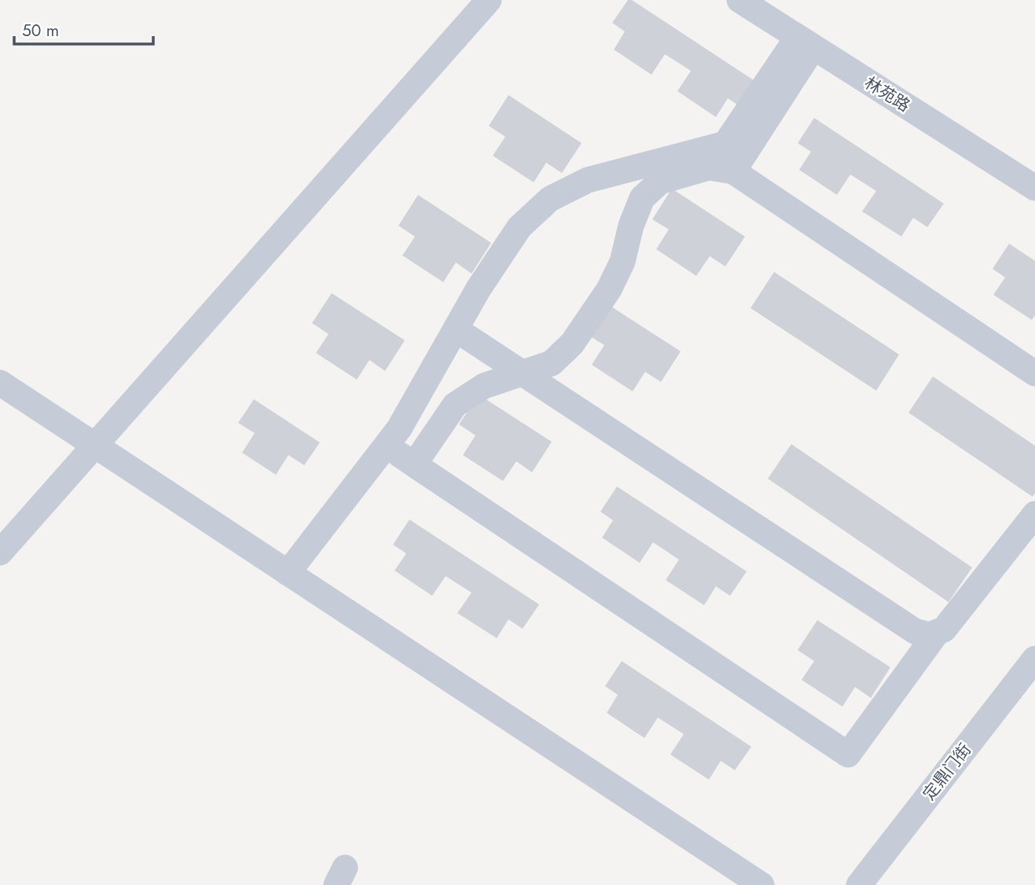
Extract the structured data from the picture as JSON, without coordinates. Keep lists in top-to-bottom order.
{
  "streets": {
    "street": ["林苑路", "定鼎门街"]
  },
  "scale_bar": "50 m"
}
